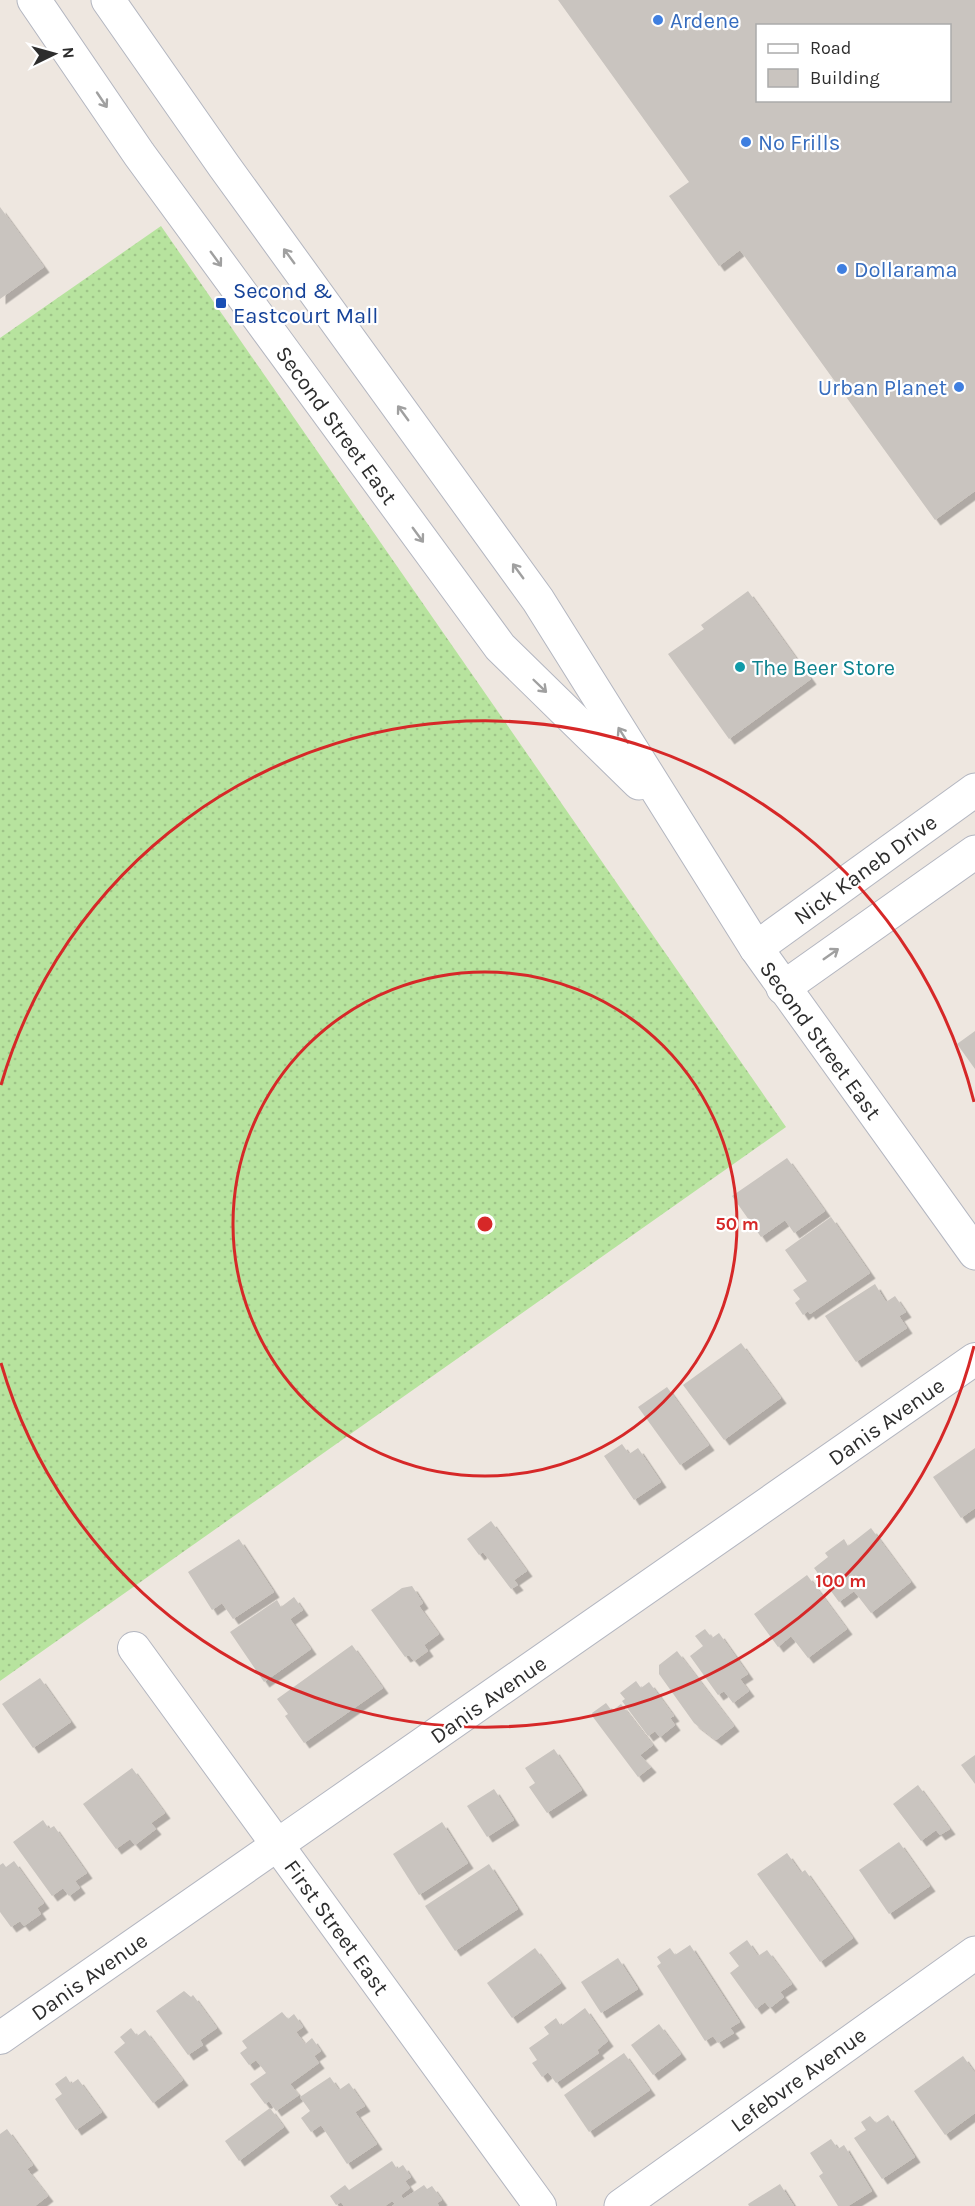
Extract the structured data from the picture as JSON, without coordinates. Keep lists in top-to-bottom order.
{
  "streets": {
    "main road": ["Second Street East", "Nick Kaneb Drive", "Lefebvre Avenue"],
    "street": ["Danis Avenue", "First Street East"]
  },
  "crossings": [
    ["Second Street East", "Nick Kaneb Drive"],
    ["Danis Avenue", "First Street East"]
  ],
  "places": {
    "other": [
      "Ardene",
      "No Frills",
      "Dollarama",
      "Urban Planet",
      "The Beer Store"
    ],
    "transit": ["Second & Eastcourt Mall"]
  },
  "legend": ["Road", "Building"],
  "north": "right",
  "rings": ["50 m", "100 m"]
}
